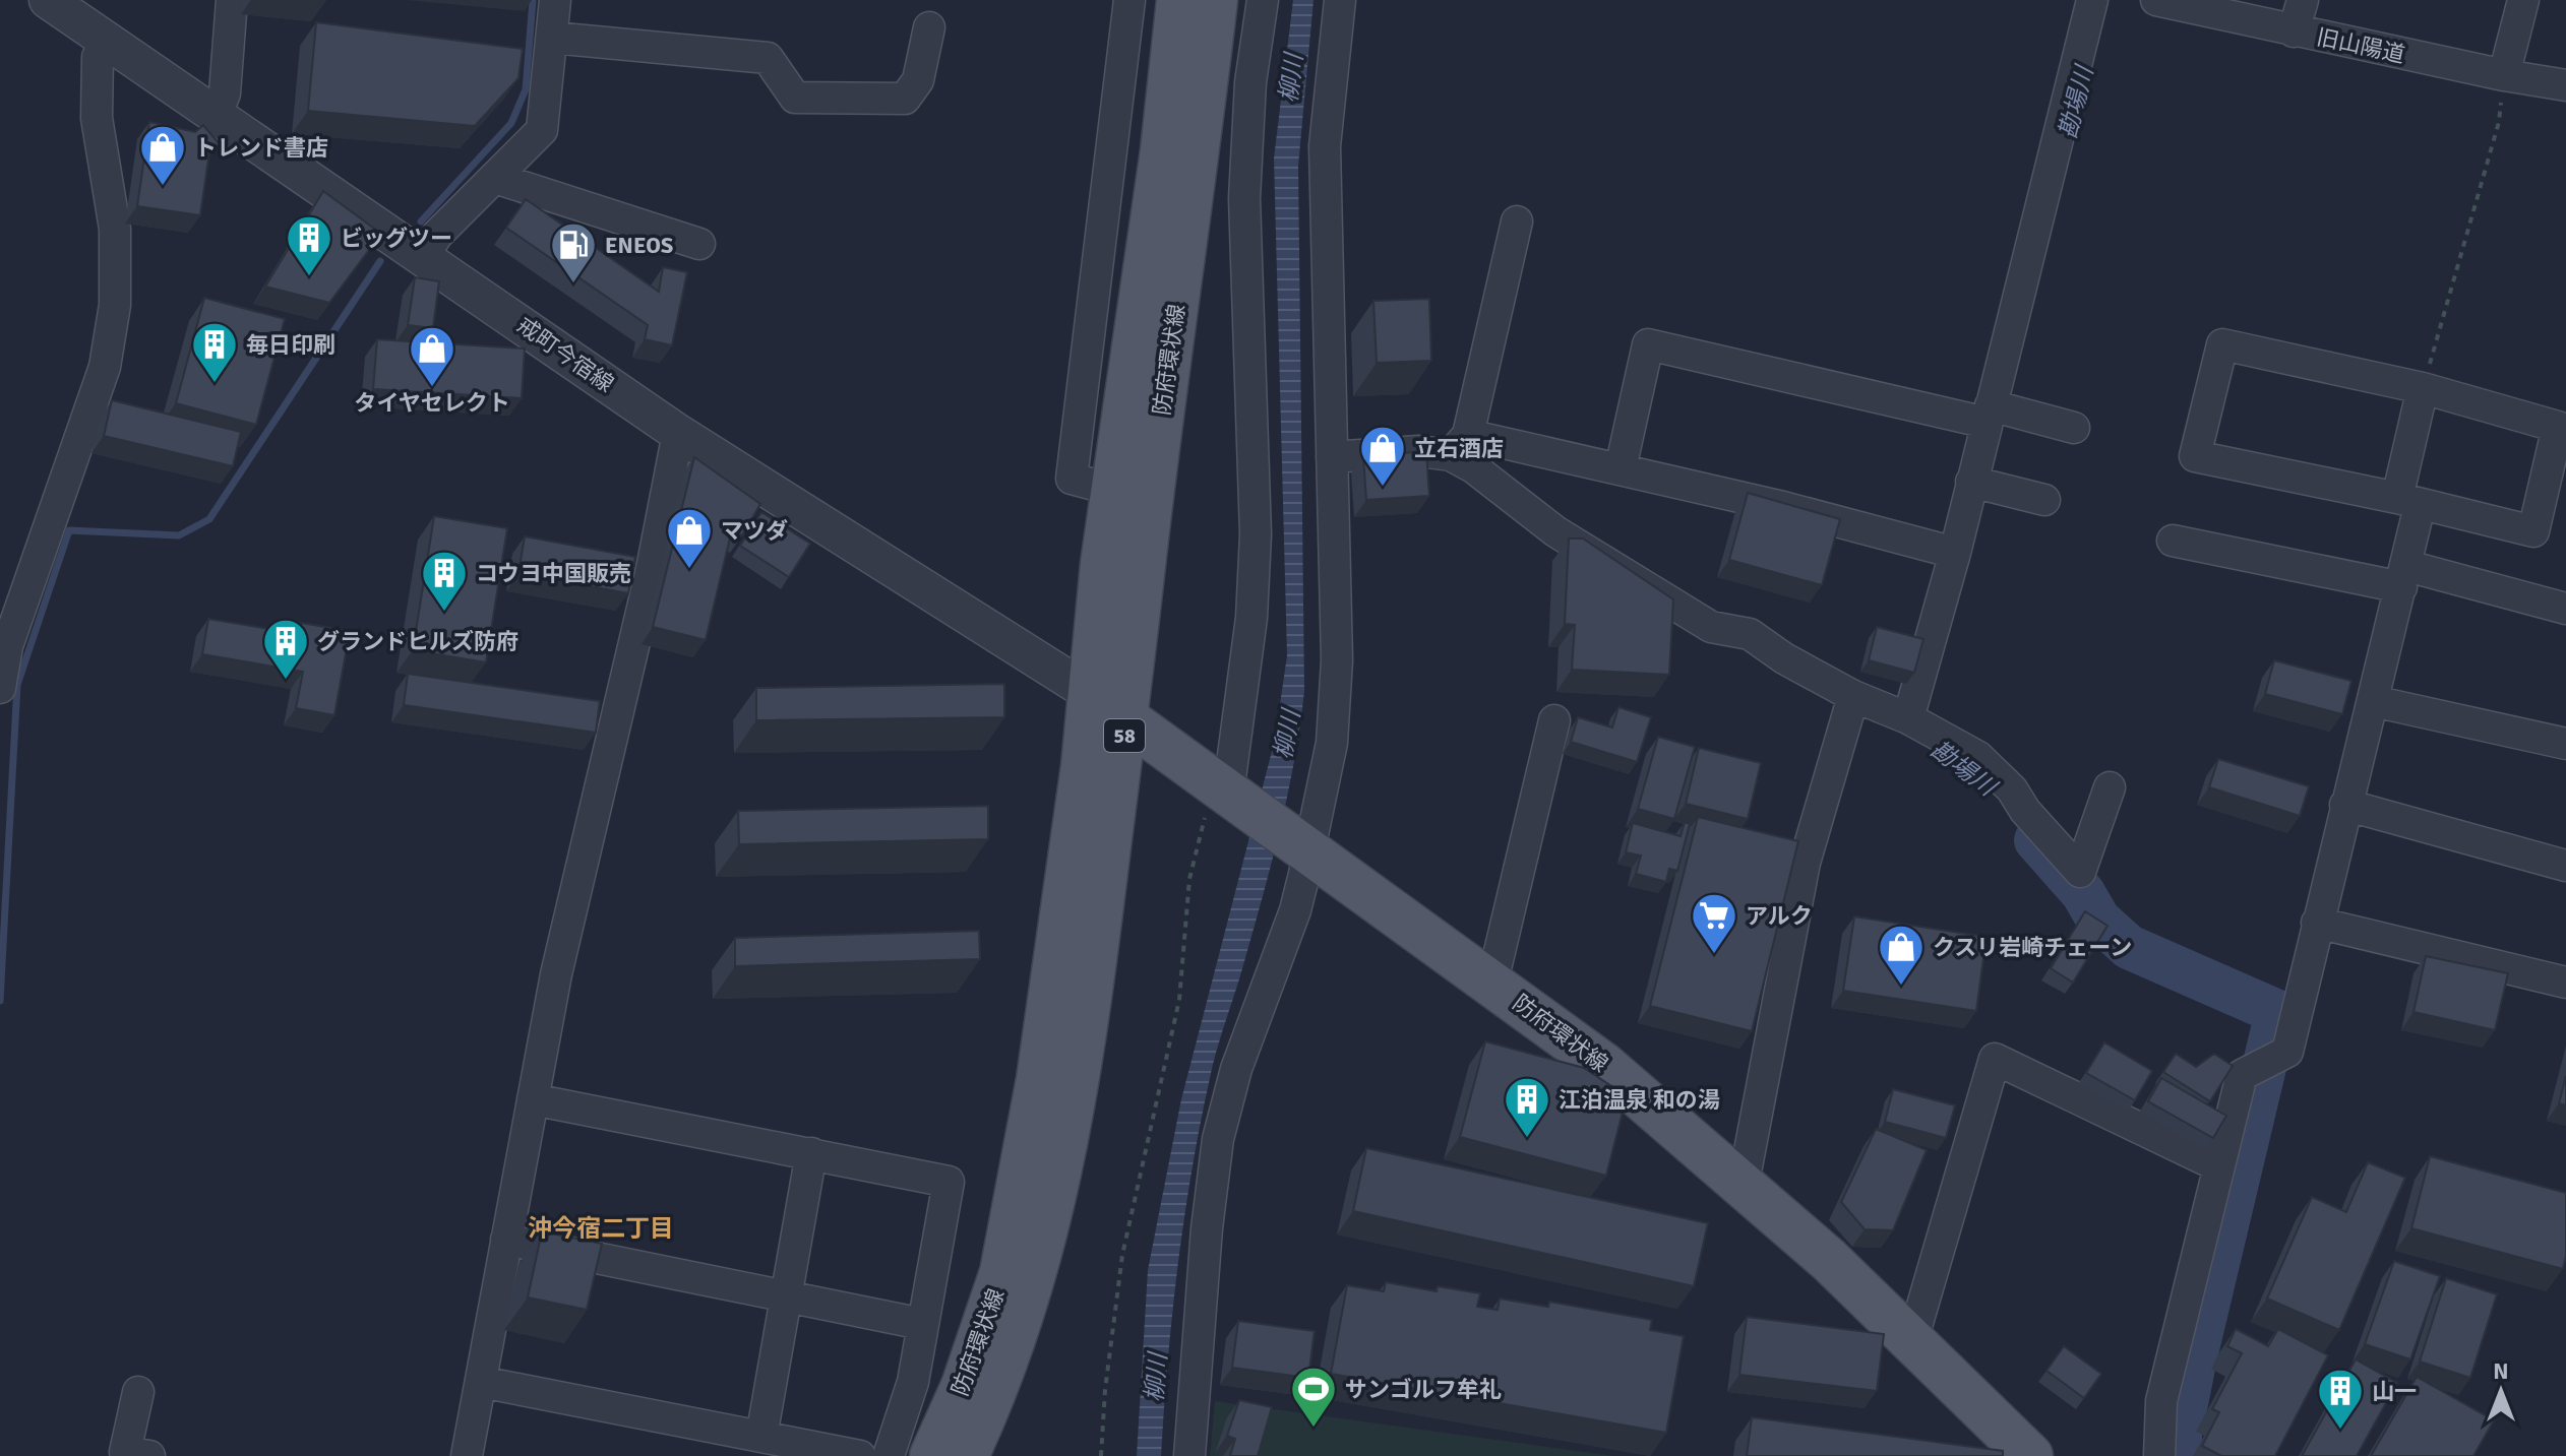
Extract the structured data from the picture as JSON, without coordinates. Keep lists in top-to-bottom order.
{
  "streets": {
    "main road": ["防府環状線", "58"],
    "street": ["旧山陽道", "戒町今宿線"]
  },
  "crossings": [
    ["戒町今宿線", "防府環状線"]
  ],
  "districts": ["沖今宿二丁目"],
  "water": ["柳川", "勘場川"],
  "places": {
    "shop": [
      "トレンド書店",
      "タイヤセレクト",
      "立石酒店",
      "マツダ",
      "クスリ岩崎チェーン"
    ],
    "building": [
      "ビッグツー",
      "毎日印刷",
      "コウヨ中国販売",
      "グランドヒルズ防府",
      "江泊温泉 和の湯",
      "山一"
    ],
    "fuel station": ["ENEOS"],
    "supermarket": ["アルク"],
    "sports": ["サンゴルフ牟礼"]
  },
  "north": "top"
}
